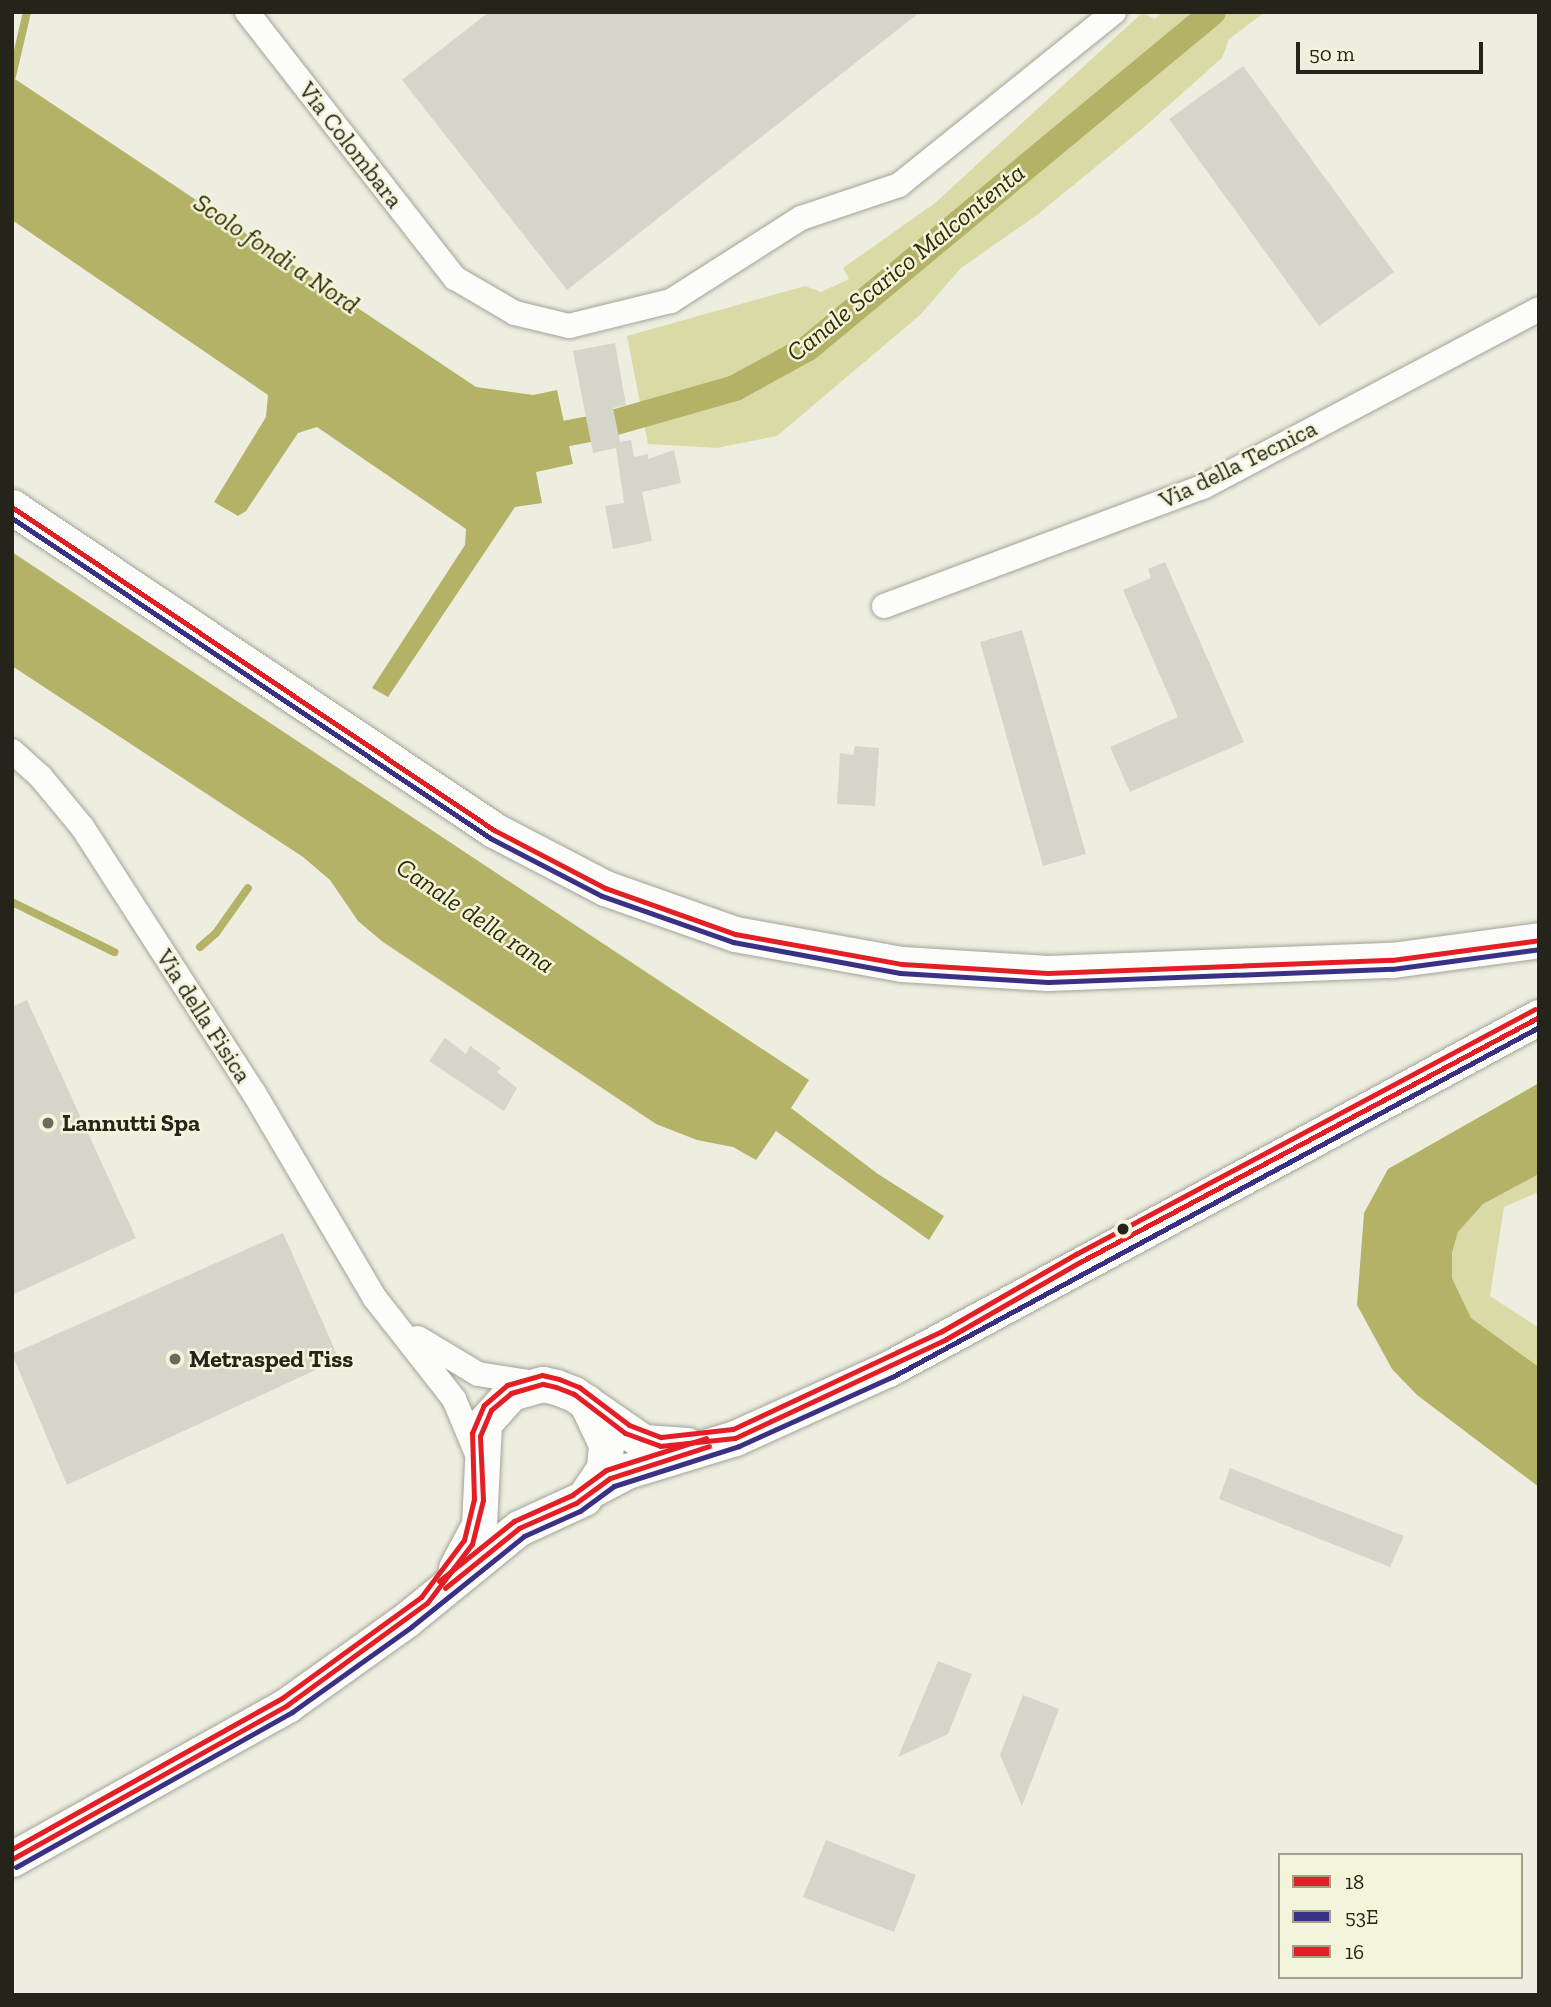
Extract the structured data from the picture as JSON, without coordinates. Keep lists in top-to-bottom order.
{
  "streets": {
    "street": ["Via Colombara", "Via della Tecnica", "Via della Fisica"]
  },
  "water": ["Scolo fondi a Nord", "Canale Scarico Malcontenta", "Canale della rana"],
  "places": ["Lannutti Spa", "Metrasped Tiss"],
  "lines": ["transit line 18", "transit line 53E", "transit line 16"],
  "legend": ["18", "53E", "16"],
  "scale_bar": "50 m"
}
